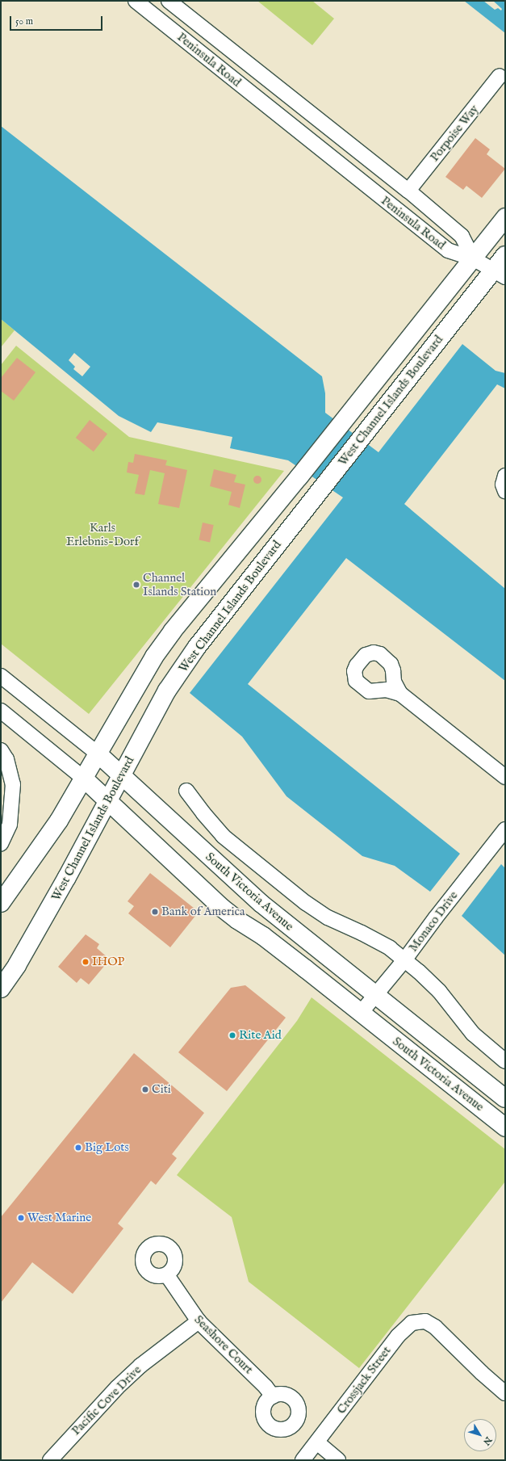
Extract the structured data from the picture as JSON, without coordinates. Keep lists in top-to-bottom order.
{
  "streets": {
    "main road": ["West Channel Islands Boulevard", "South Victoria Avenue"],
    "street": [
      "Peninsula Road",
      "Porpoise Way",
      "Monaco Drive",
      "Seashore Court",
      "Crossjack Street",
      "Pacific Cove Drive"
    ]
  },
  "crossings": [
    ["Peninsula Road", "Porpoise Way"],
    ["Peninsula Road", "West Channel Islands Boulevard"],
    ["West Channel Islands Boulevard", "South Victoria Avenue"],
    ["South Victoria Avenue", "Monaco Drive"],
    ["Seashore Court", "Pacific Cove Drive"]
  ],
  "parks": ["Karls Erlebnis-Dorf"],
  "places": [
    "Channel Islands Station",
    "Bank of America",
    "IHOP",
    "Rite Aid",
    "Citi",
    "Big Lots",
    "West Marine"
  ],
  "scale_bar": "50 m",
  "north": "bottom right"
}
